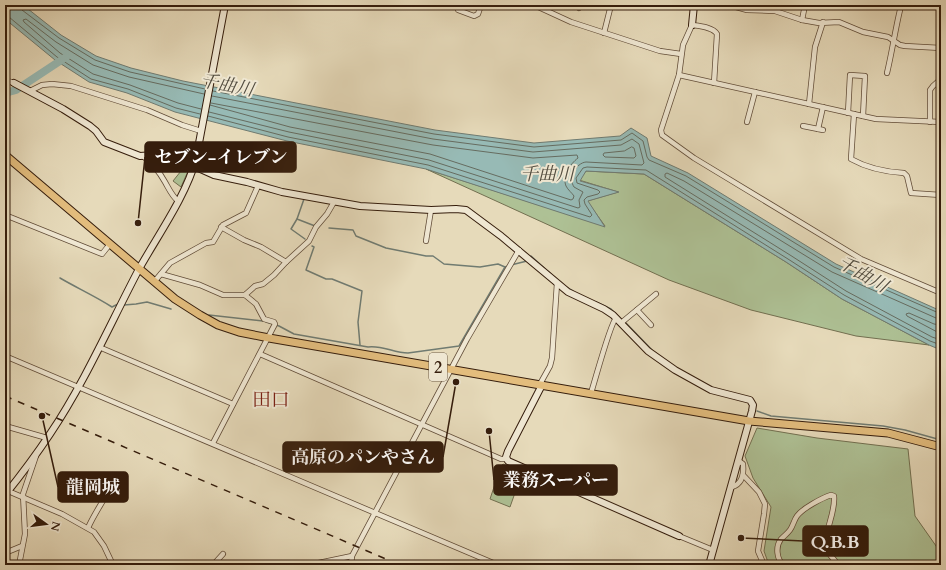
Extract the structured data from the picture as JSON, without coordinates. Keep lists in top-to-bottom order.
{
  "streets": {
    "main road": ["2"]
  },
  "districts": ["田口"],
  "water": ["千曲川"],
  "places": [
    "セブン-イレブン",
    "高原のパンやさん",
    "龍岡城",
    "業務スーパー",
    "Q.B.B"
  ],
  "north": "right"
}
